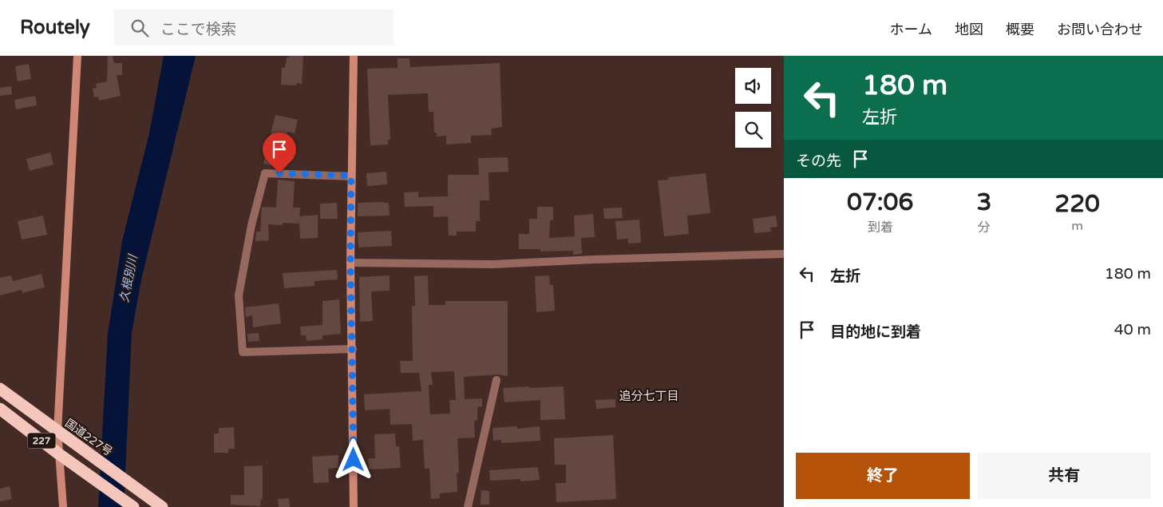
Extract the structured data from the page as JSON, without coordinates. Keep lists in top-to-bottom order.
{
  "streets": {
    "highway": ["国道227号", "227"]
  },
  "districts": ["追分七丁目"],
  "water": ["久根別川"],
  "page": {
    "header": "Routely",
    "search": "ここで検索",
    "nav": [
      "ホーム",
      "地図",
      "概要",
      "お問い合わせ"
    ],
    "turn": ["180 m", "左折"],
    "then": "その先",
    "eta": [
      "07:06",
      "到着",
      "3",
      "分",
      "220",
      "m"
    ],
    "list": [
      {
        "name": "左折",
        "value": "180 m"
      },
      {
        "name": "目的地に到着",
        "value": "40 m"
      }
    ],
    "buttons": ["終了", "共有"]
  }
}
